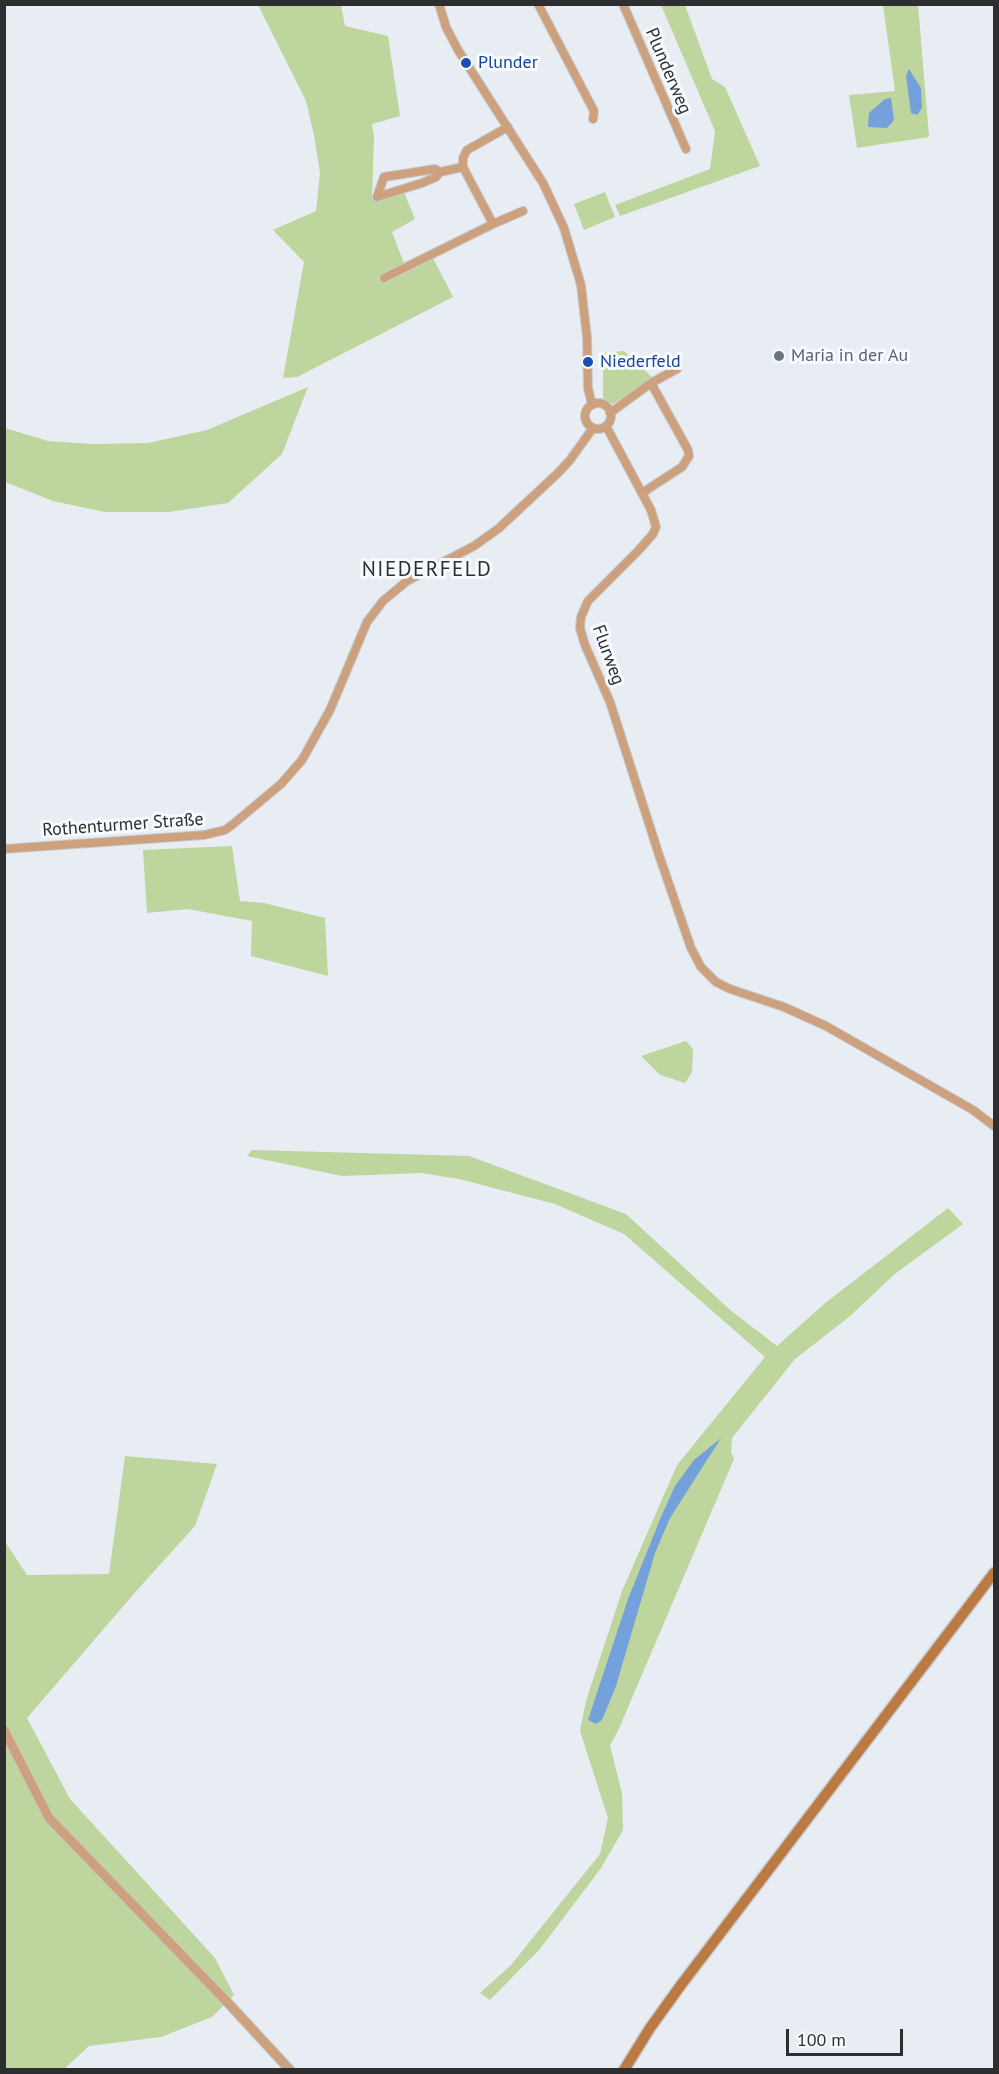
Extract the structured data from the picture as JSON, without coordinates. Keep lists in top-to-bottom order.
{
  "streets": {
    "street": ["Plunderweg", "Flurweg", "Rothenturmer Straße"]
  },
  "crossings": [
    ["Flurweg", "Rothenturmer Straße"]
  ],
  "districts": ["NIEDERFELD"],
  "places": ["Plunder", "Maria in der Au", "Niederfeld"],
  "scale_bar": "100 m"
}
